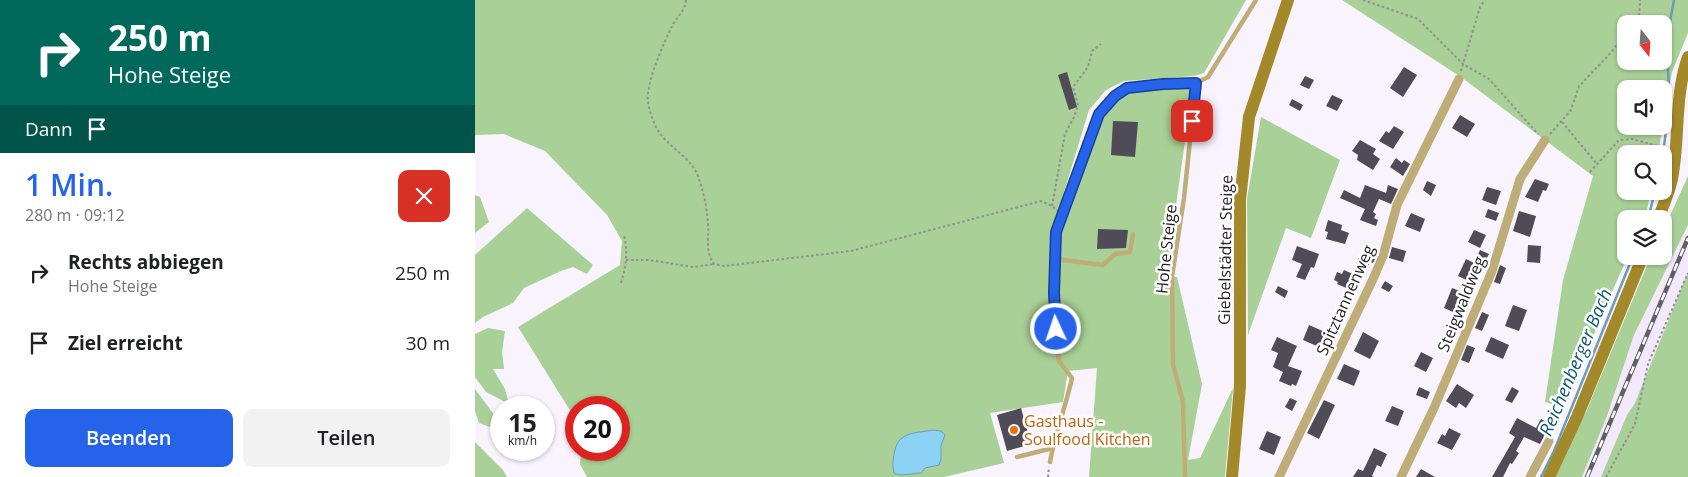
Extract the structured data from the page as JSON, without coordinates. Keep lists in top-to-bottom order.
{
  "streets": {
    "main road": ["Giebelstädter Steige"],
    "street": ["Spitztannenweg", "Steigwaldweg"],
    "lane": ["Hohe Steige"]
  },
  "water": ["Reichenberger Bach"],
  "places": ["Gasthaus - Soulfood Kitchen"],
  "north": "bottom",
  "page": {
    "turn": ["250 m", "Hohe Steige"],
    "then": "Dann",
    "heading": ["1 Min.", "280 m · 09:12"],
    "list": [
      {
        "name": "Rechts abbiegen",
        "note": "Hohe Steige",
        "value": "250 m"
      },
      {
        "name": "Ziel erreicht",
        "value": "30 m"
      }
    ],
    "speed": "15 km/h",
    "limit": "20",
    "buttons": ["Beenden", "Teilen"]
  }
}
